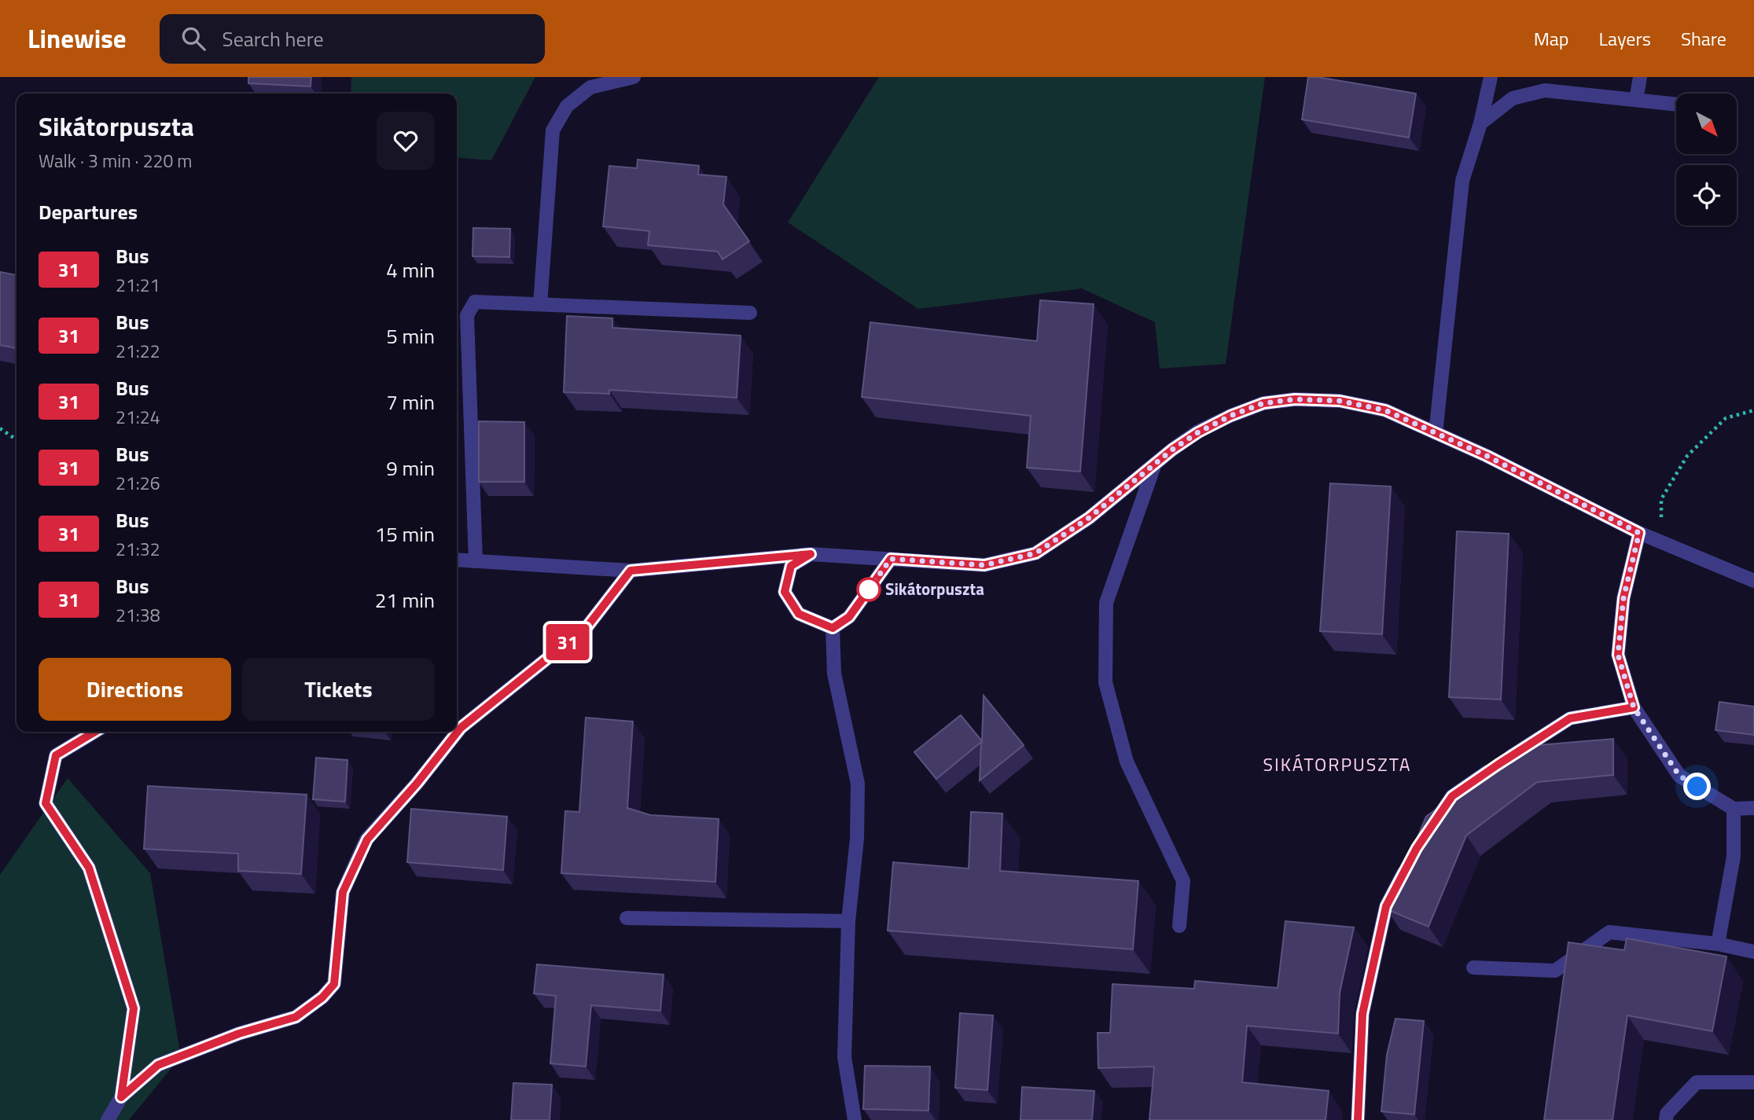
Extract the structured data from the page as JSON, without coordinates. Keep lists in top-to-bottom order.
{
  "districts": ["SIKÁTORPUSZTA"],
  "places": ["Sikátorpuszta"],
  "lines": ["bus line 31"],
  "north": "bottom right",
  "page": {
    "header": "Linewise",
    "search": "Search here",
    "nav": ["Map", "Layers", "Share"],
    "on_map": "31",
    "heading": [
      ["Sikátorpuszta", "Walk · 3 min · 220 m"],
      "Departures"
    ],
    "list": [
      {
        "mark": "31",
        "name": "Bus",
        "note": "21:21",
        "value": "4 min"
      },
      {
        "mark": "31",
        "name": "Bus",
        "note": "21:22",
        "value": "5 min"
      },
      {
        "mark": "31",
        "name": "Bus",
        "note": "21:24",
        "value": "7 min"
      },
      {
        "mark": "31",
        "name": "Bus",
        "note": "21:26",
        "value": "9 min"
      },
      {
        "mark": "31",
        "name": "Bus",
        "note": "21:32",
        "value": "15 min"
      },
      {
        "mark": "31",
        "name": "Bus",
        "note": "21:38",
        "value": "21 min"
      }
    ],
    "buttons": ["Directions", "Tickets"]
  }
}
